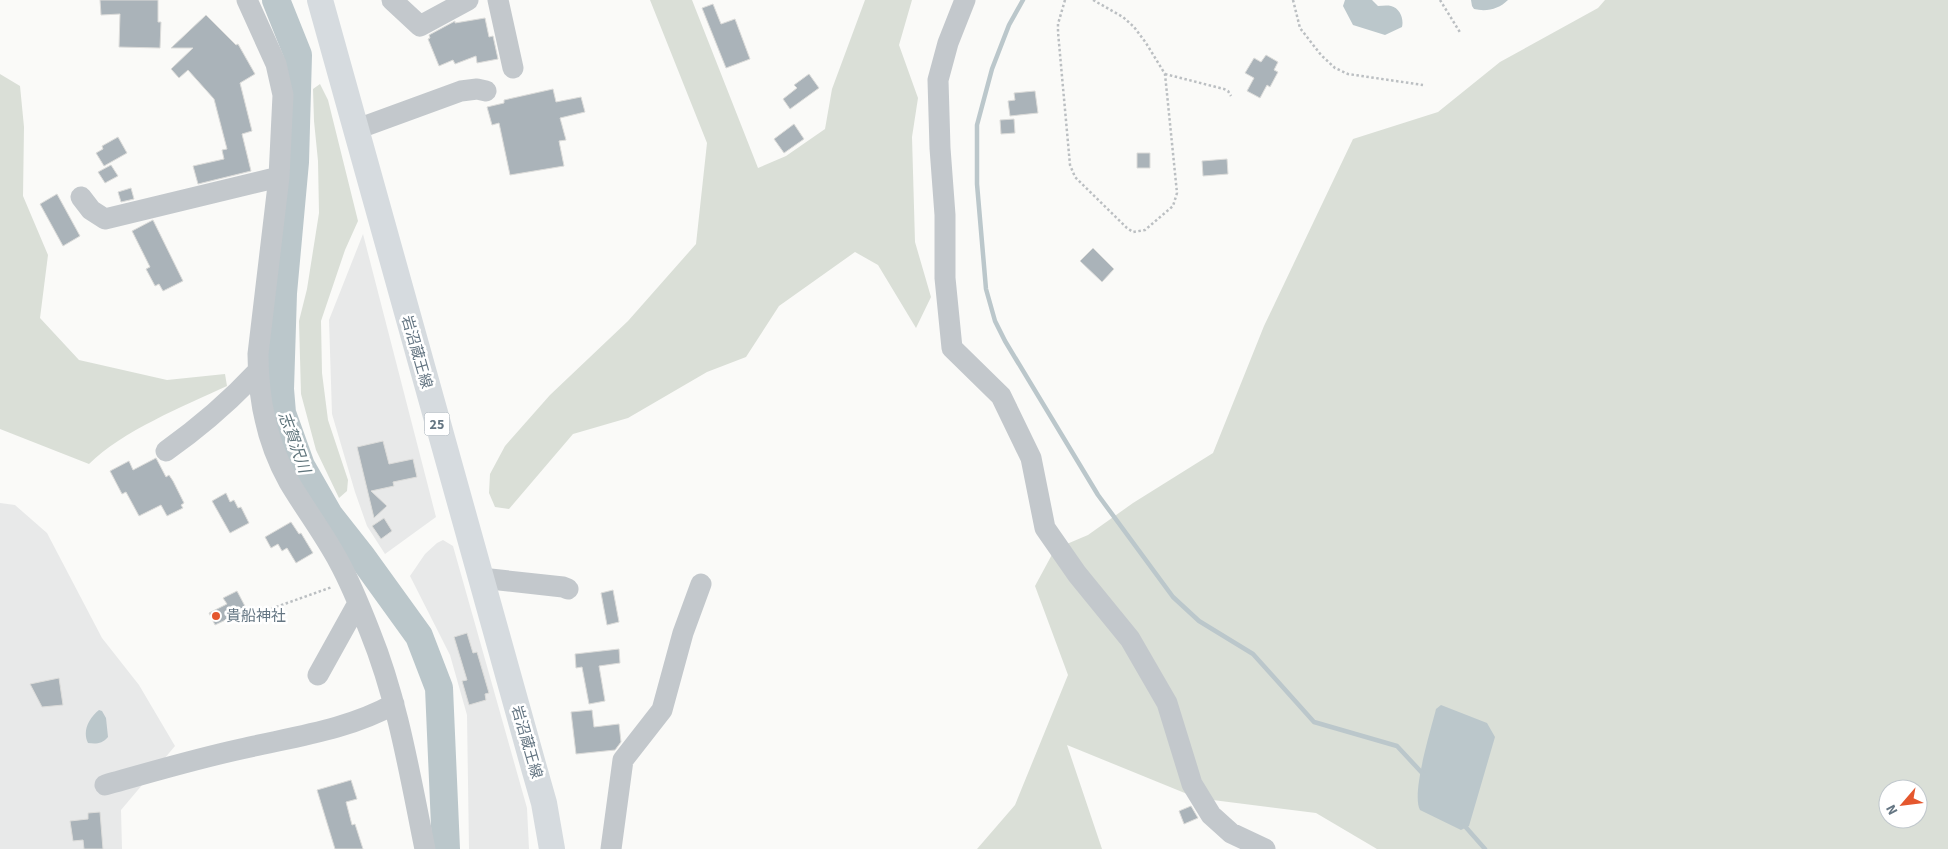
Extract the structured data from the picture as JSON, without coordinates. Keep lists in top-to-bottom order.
{
  "streets": {
    "main road": ["岩沼蔵王線", "25"]
  },
  "water": ["志賀沢川"],
  "places": ["貴船神社"],
  "north": "bottom left"
}
